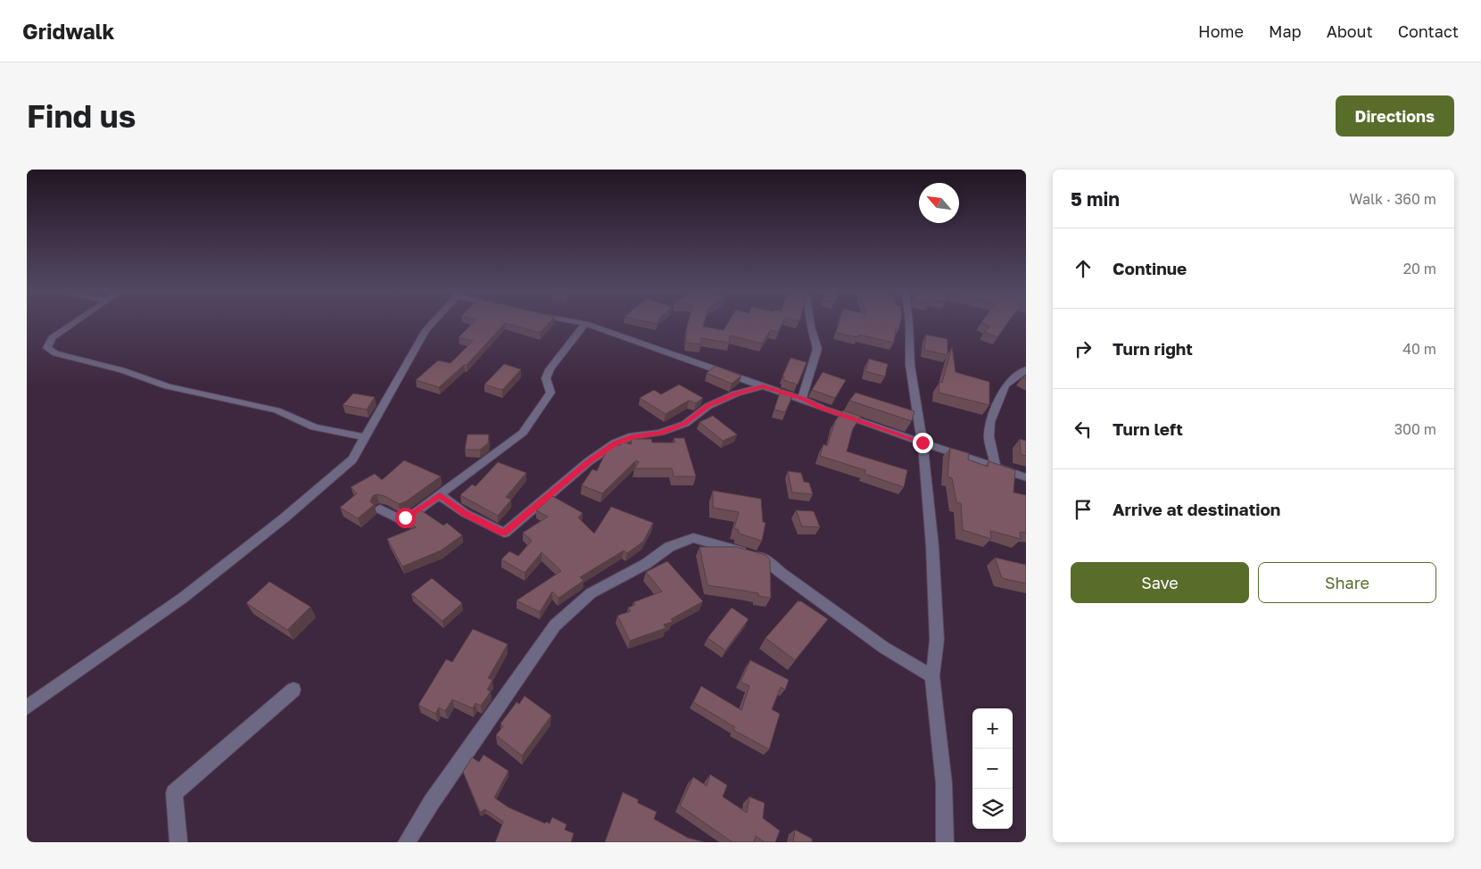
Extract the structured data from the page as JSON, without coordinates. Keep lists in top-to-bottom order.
{
  "north": "top left",
  "page": {
    "header": "Gridwalk",
    "nav": [
      "Home",
      "Map",
      "About",
      "Contact"
    ],
    "buttons": [
      "Directions",
      ["Save", "Share"]
    ],
    "title": "Find us",
    "heading": ["5 min", "Walk · 360 m"],
    "list": [
      ["Continue", "20 m"],
      ["Turn right", "40 m"],
      ["Turn left", "300 m"],
      "Arrive at destination"
    ],
    "map_buttons": ["+", "−"]
  }
}
